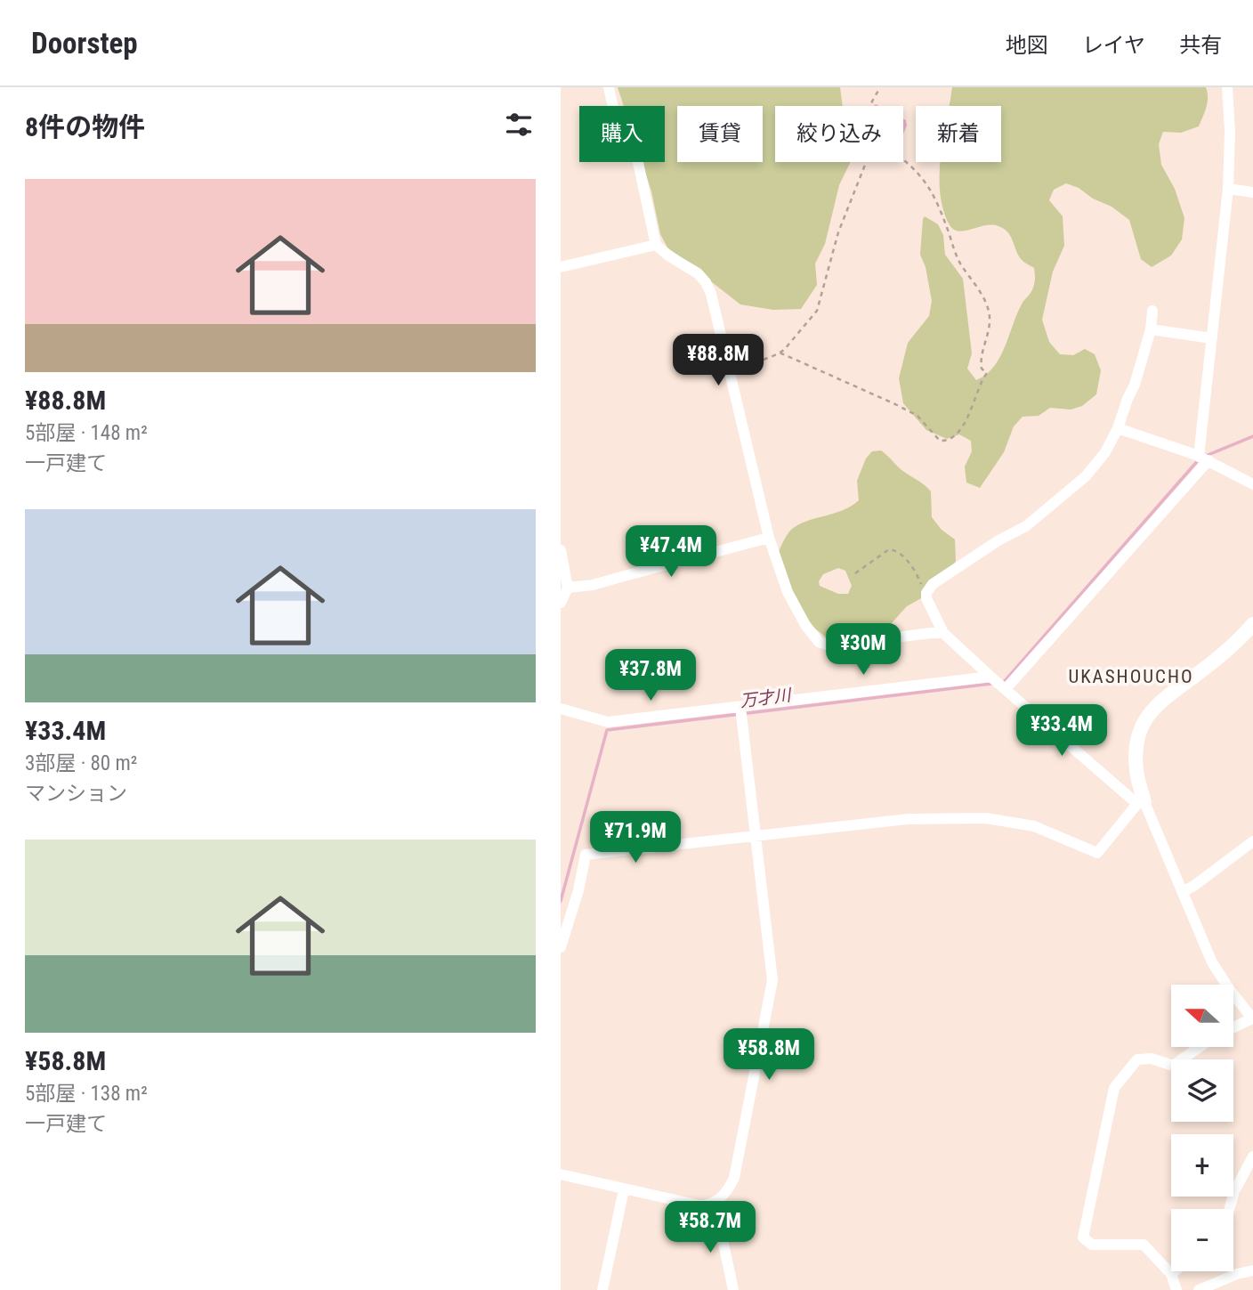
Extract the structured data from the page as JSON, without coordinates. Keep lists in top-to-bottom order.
{
  "districts": ["UKASHOUCHO"],
  "water": ["万才川"],
  "north": "left",
  "page": {
    "header": "Doorstep",
    "nav": ["地図", "レイヤ", "共有"],
    "heading": "8件の物件",
    "chip": [
      "購入",
      "賃貸",
      "絞り込み",
      "新着"
    ],
    "list": [
      {
        "name": "¥88.8M",
        "note": "5部屋 · 148 m² · 一戸建て"
      },
      {
        "name": "¥33.4M",
        "note": "3部屋 · 80 m² · マンション"
      },
      {
        "name": "¥58.8M",
        "note": "5部屋 · 138 m² · 一戸建て"
      }
    ],
    "price": [
      "¥88.8M",
      "¥47.4M",
      "¥30M",
      "¥37.8M",
      "¥33.4M",
      "¥71.9M",
      "¥58.8M",
      "¥58.7M"
    ],
    "map_buttons": ["+", "−"]
  }
}
